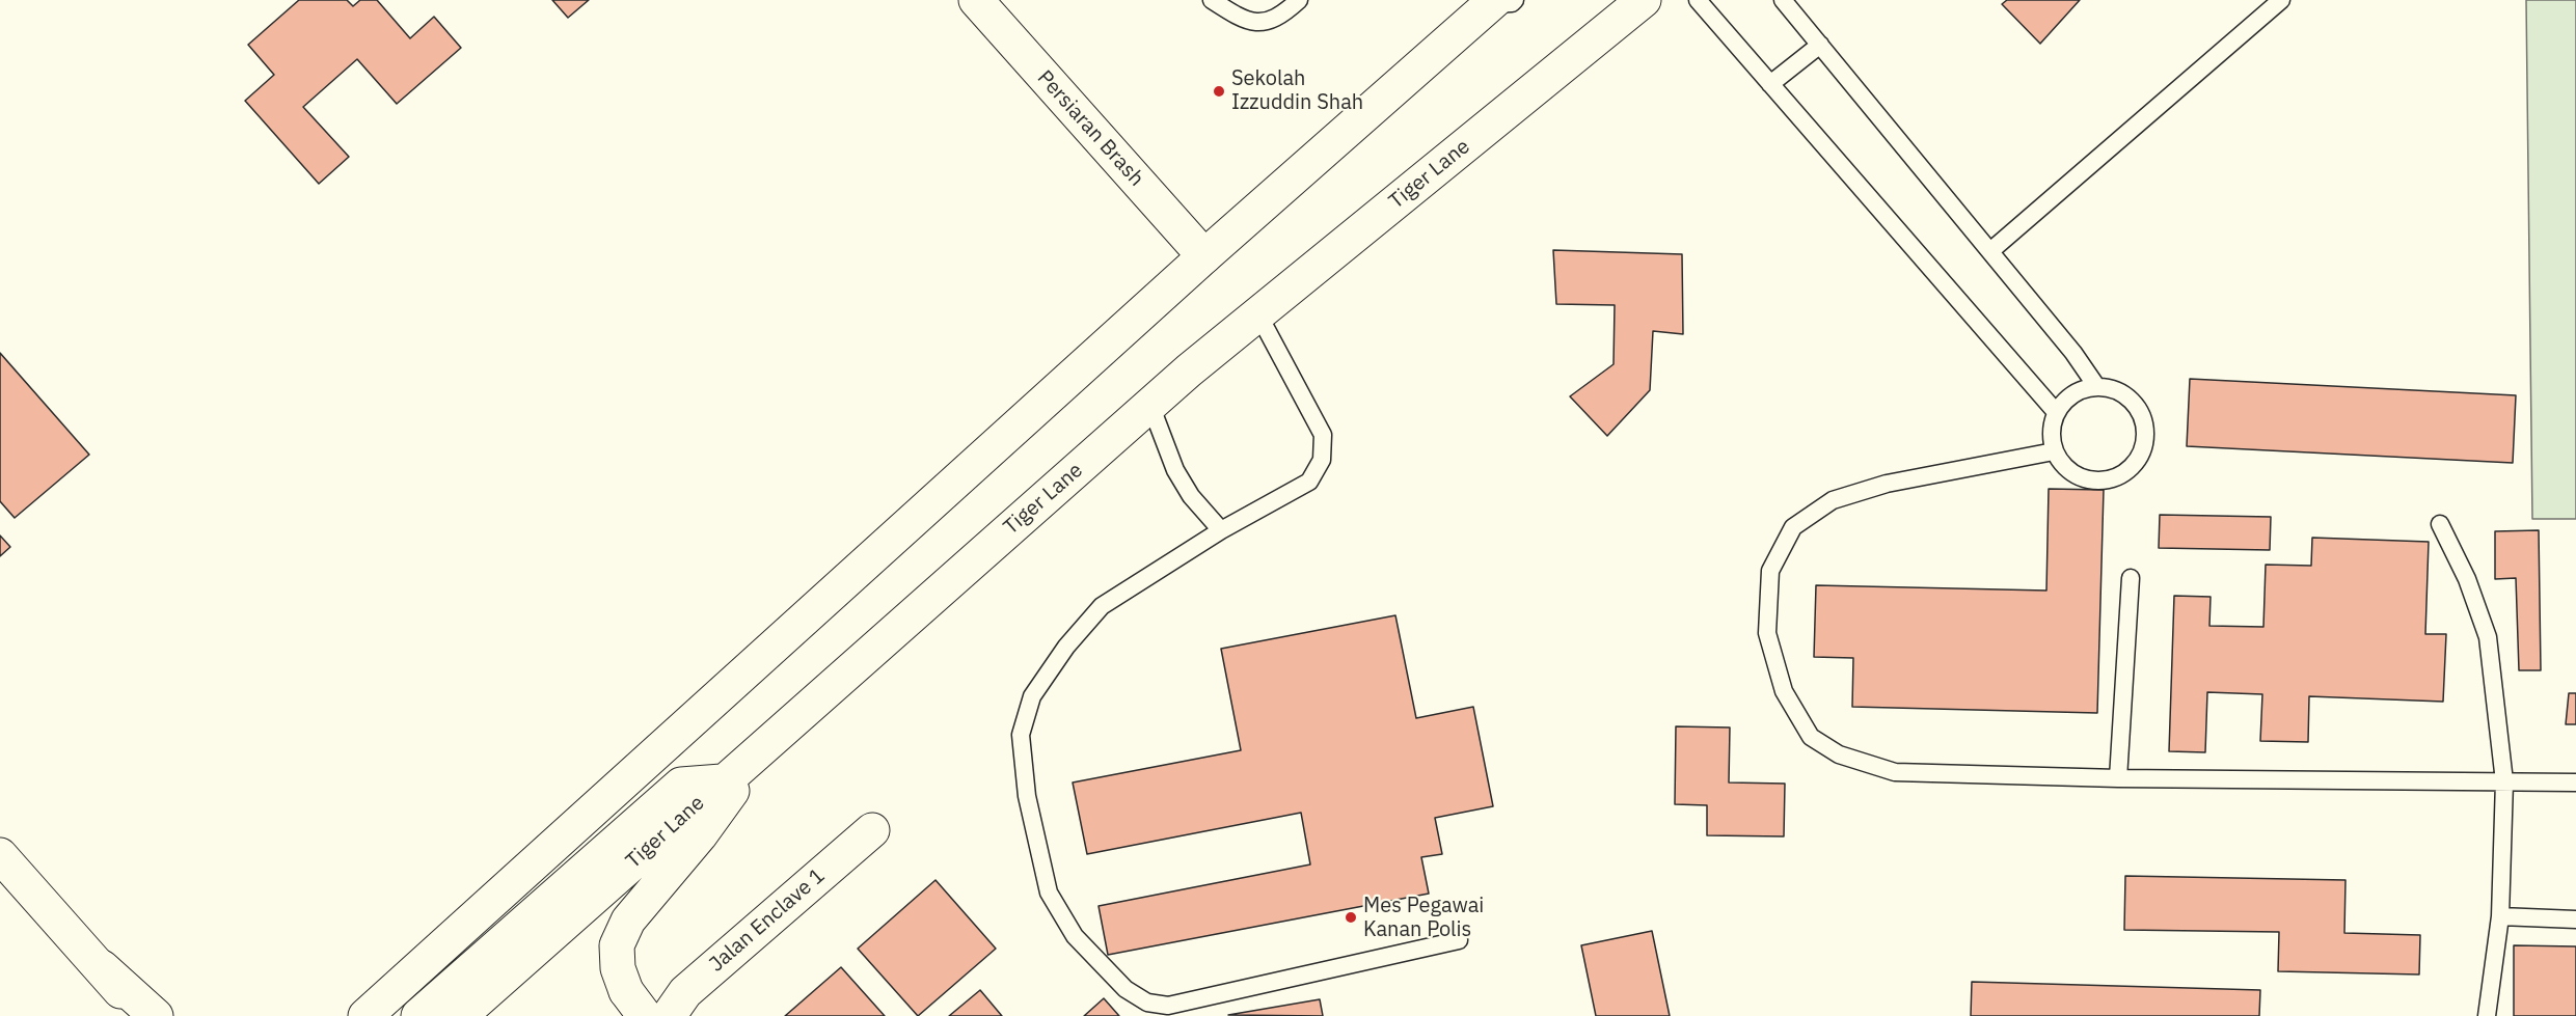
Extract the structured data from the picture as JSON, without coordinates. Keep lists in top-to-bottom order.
{
  "streets": {
    "main road": ["Persiaran Brash", "Tiger Lane", "Jalan Enclave 1"]
  },
  "places": ["Sekolah Izzuddin Shah", "Mes Pegawai Kanan Polis"]
}
